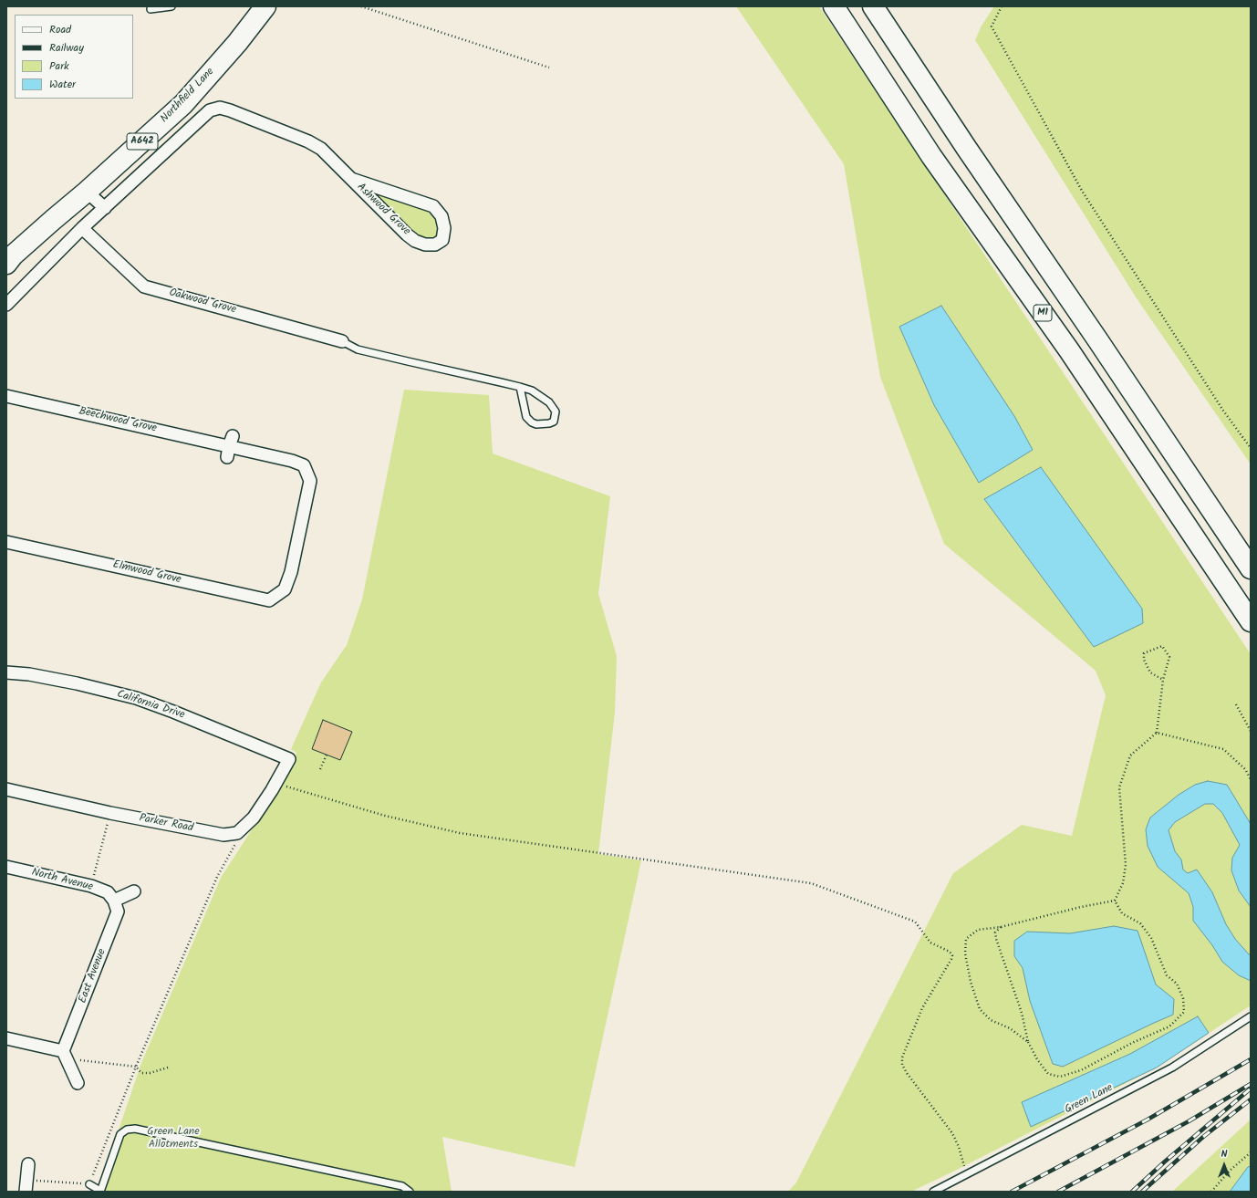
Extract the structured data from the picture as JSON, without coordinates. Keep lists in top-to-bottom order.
{
  "streets": {
    "highway": ["Northfield Lane", "A642", "M1"],
    "street": [
      "Ashwood Grove",
      "Oakwood Grove",
      "Beechwood Grove",
      "Elmwood Grove",
      "California Drive",
      "Parker Road",
      "North Avenue",
      "East Avenue"
    ],
    "lane": ["Green Lane"]
  },
  "crossings": [
    ["Beechwood Grove", "Elmwood Grove"],
    ["North Avenue", "East Avenue"]
  ],
  "parks": ["Green Lane Allotments"],
  "legend": [
    "Road",
    "Railway",
    "Park",
    "Water"
  ],
  "north": "top"
}
